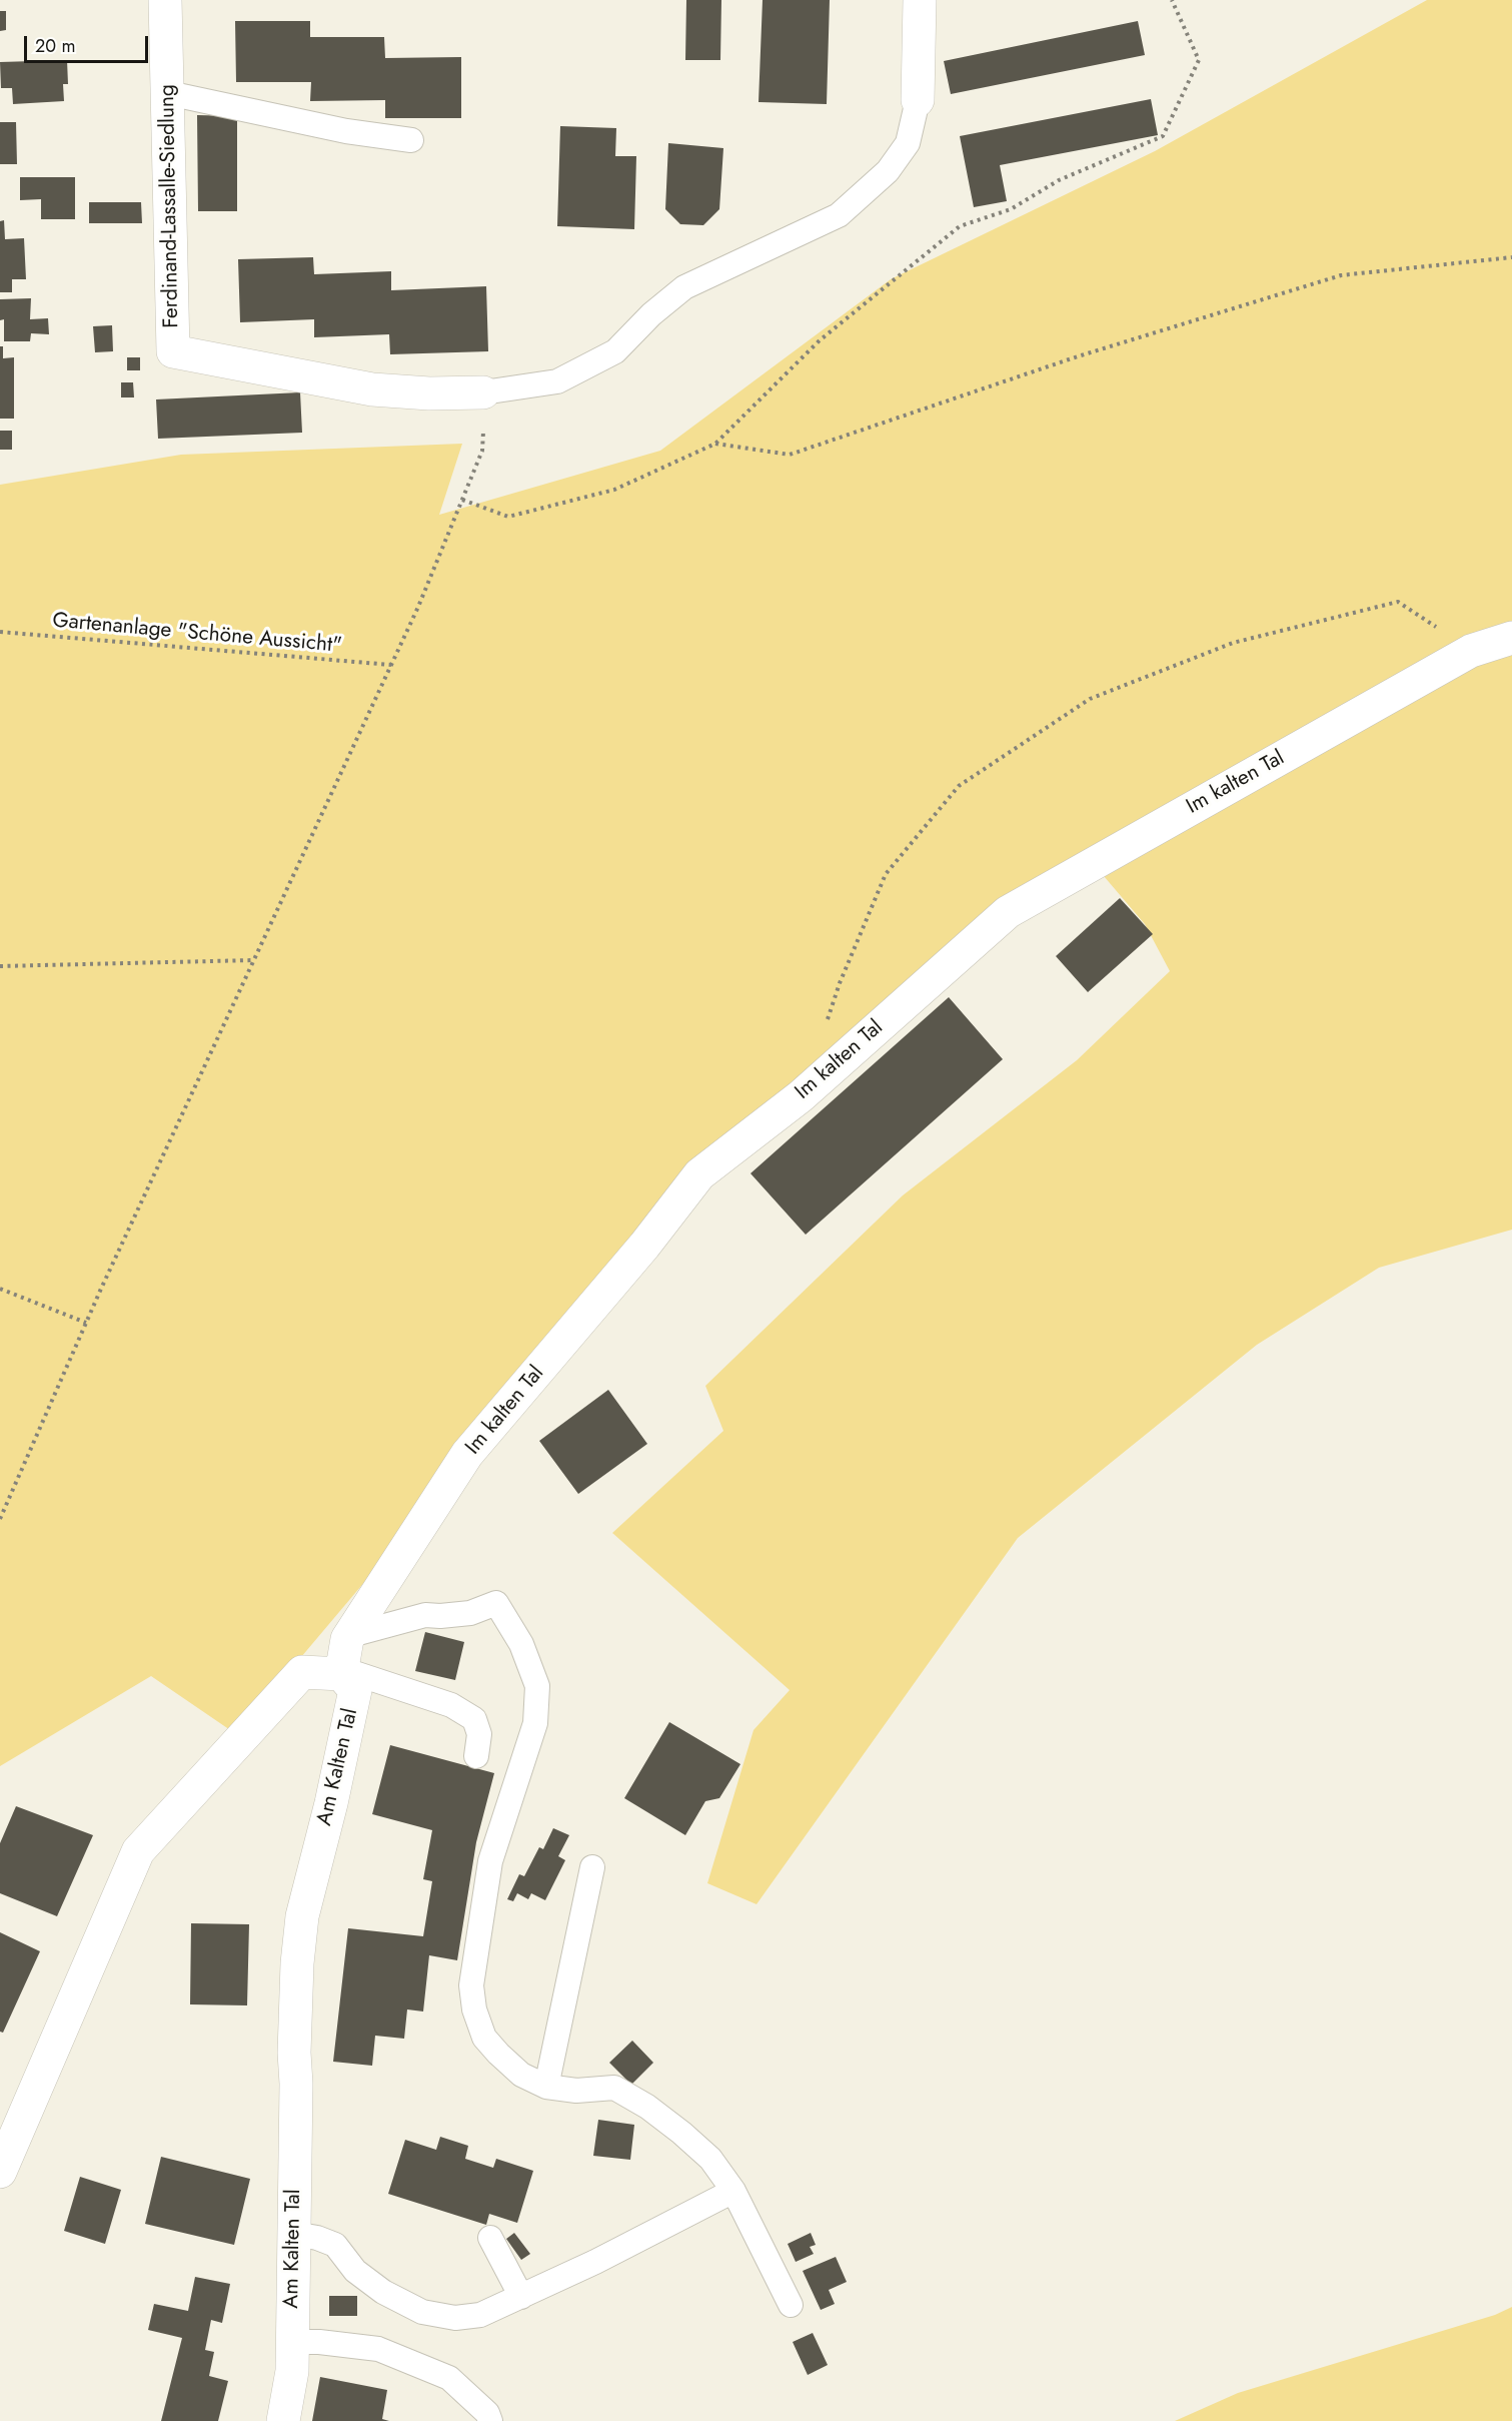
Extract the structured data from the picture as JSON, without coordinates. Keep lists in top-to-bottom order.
{
  "streets": {
    "street": ["Ferdinand-Lassalle-Siedlung", "Im kalten Tal", "Am Kalten Tal"],
    "path": ["Gartenanlage \"Schöne Aussicht\""]
  },
  "crossings": [
    ["Im kalten Tal", "Am Kalten Tal"]
  ],
  "scale_bar": "20 m"
}
